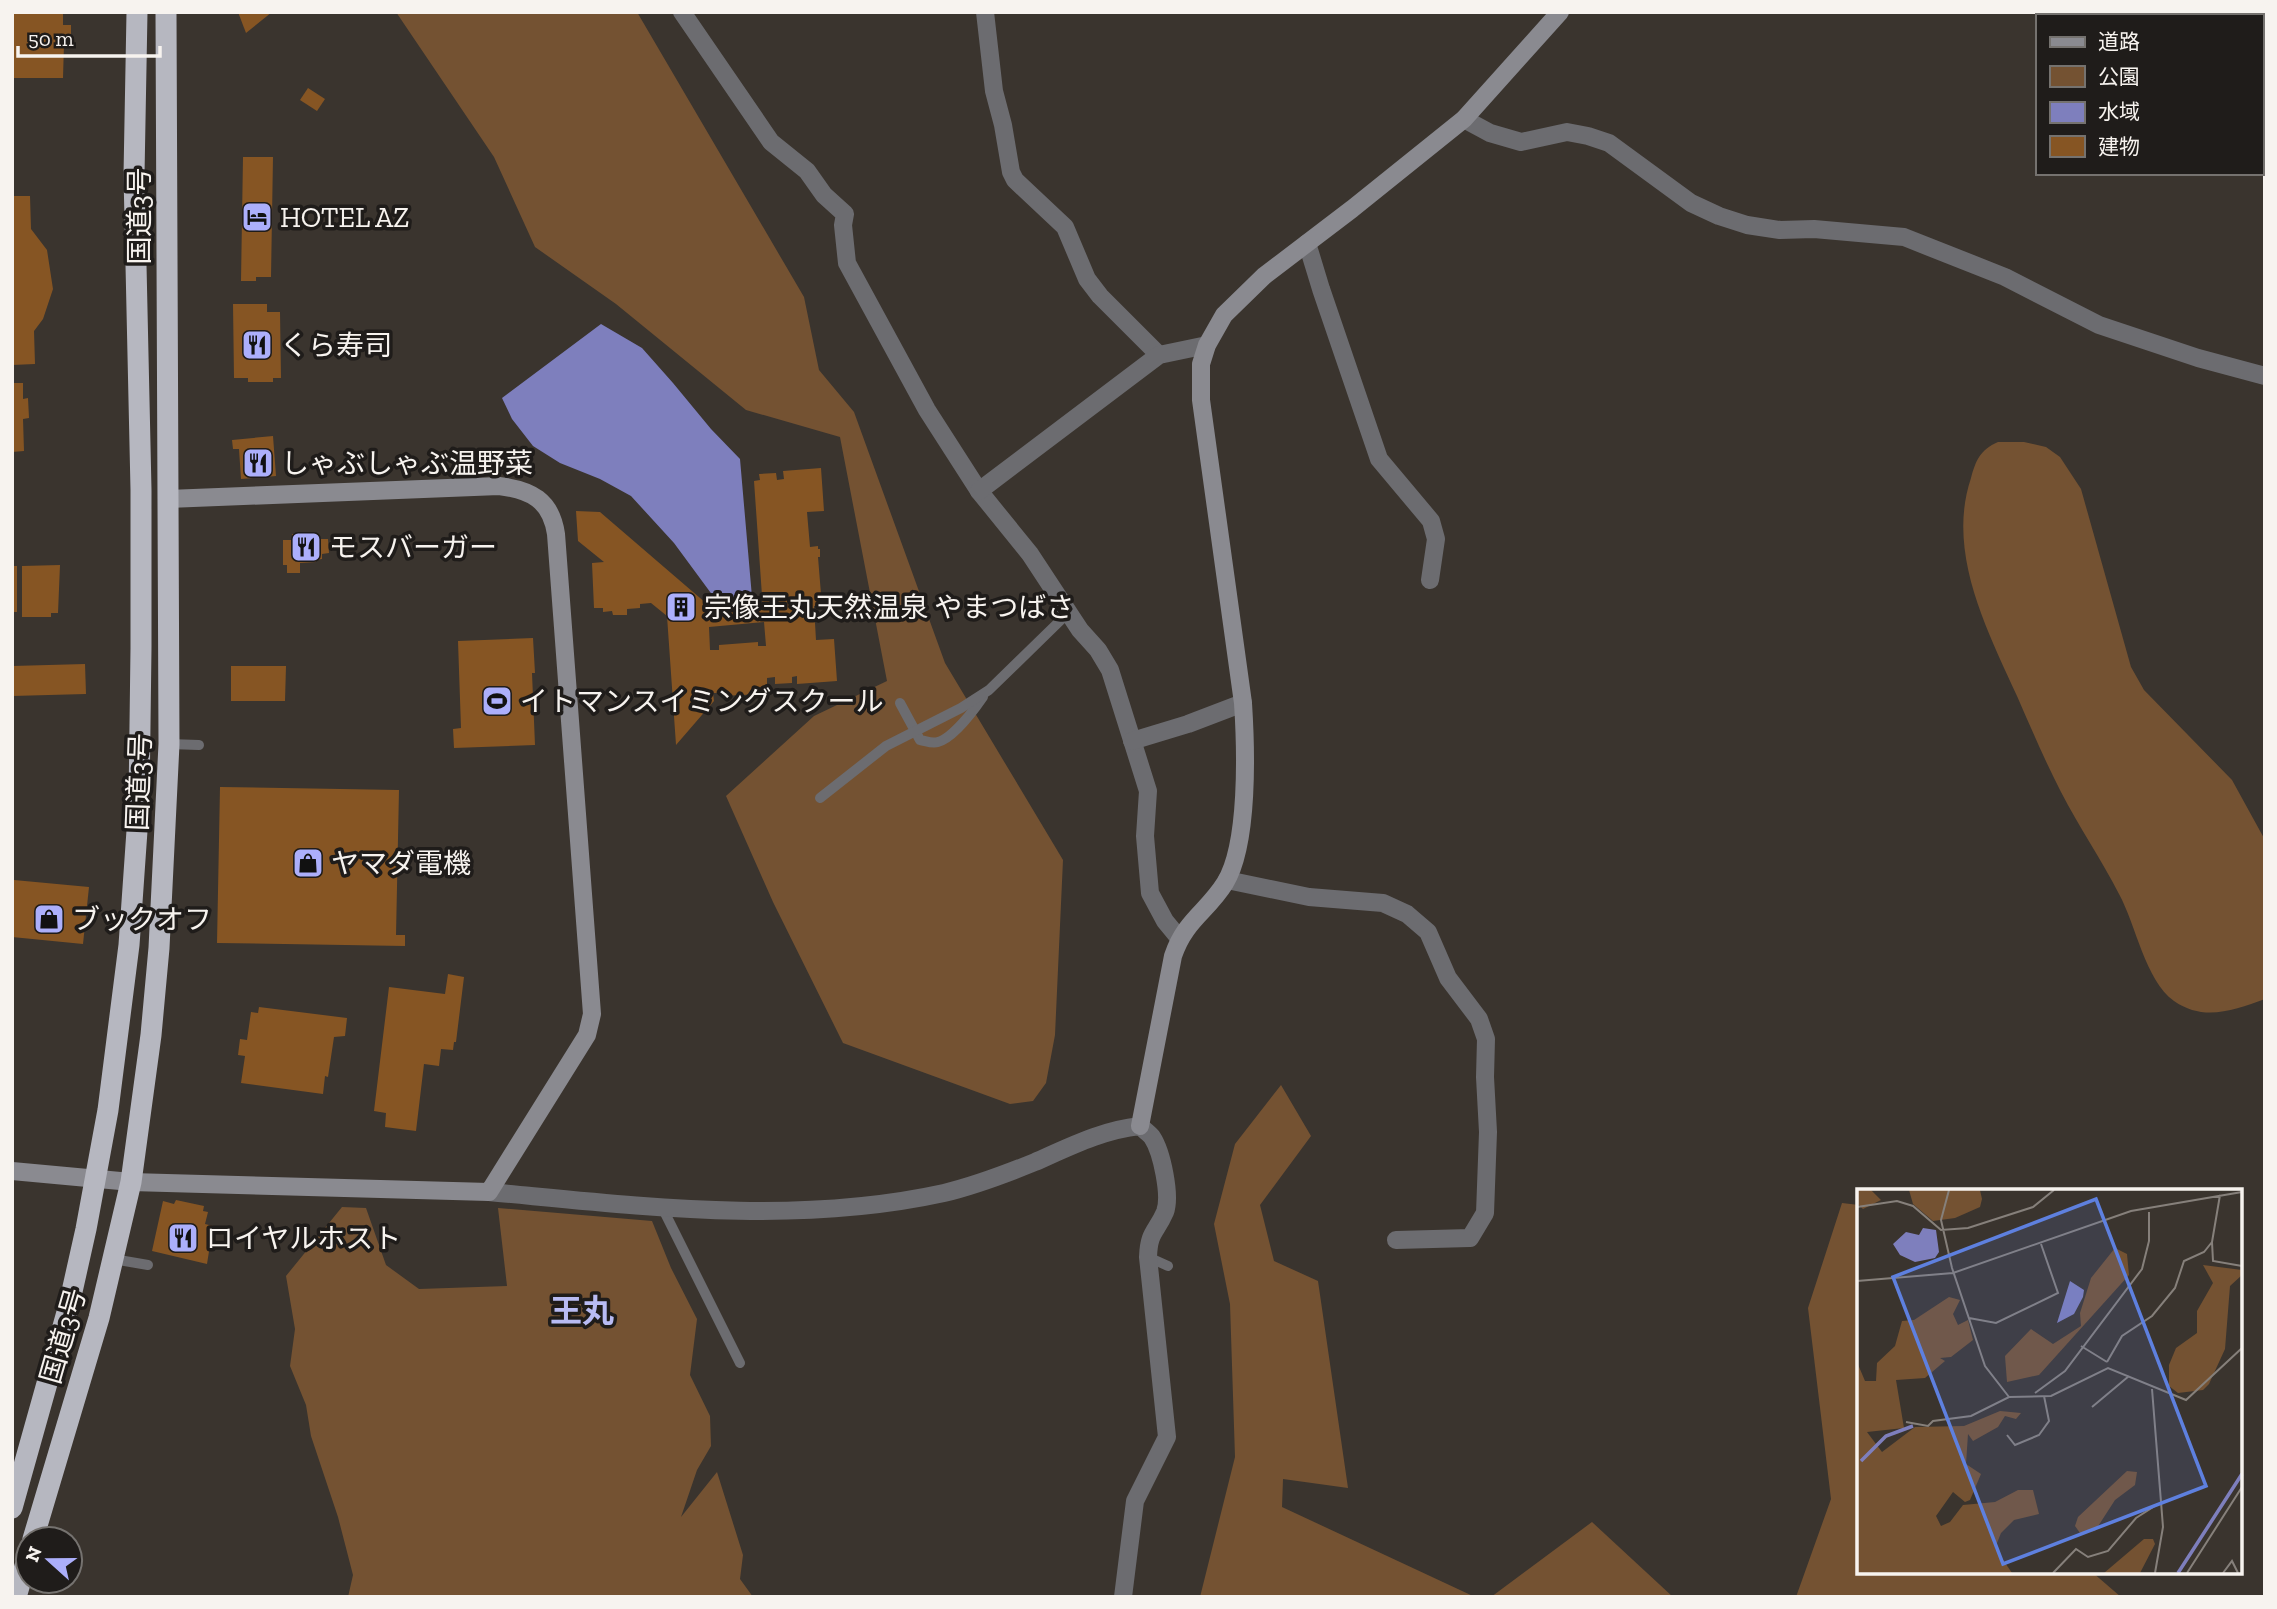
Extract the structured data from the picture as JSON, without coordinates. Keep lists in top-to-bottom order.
{
  "streets": {
    "highway": ["国道3号"]
  },
  "districts": ["王丸"],
  "places": {
    "hotel": ["HOTEL AZ"],
    "restaurant": [
      "くら寿司",
      "しゃぶしゃぶ温野菜",
      "モスバーガー",
      "ロイヤルホスト"
    ],
    "building": ["宗像王丸天然温泉 やまつばさ"],
    "sports": ["イトマンスイミングスクール"],
    "shop": ["ヤマダ電機", "ブックオフ"]
  },
  "legend": [
    "道路",
    "公園",
    "水域",
    "建物"
  ],
  "scale_bar": "50 m",
  "north": "left"
}
